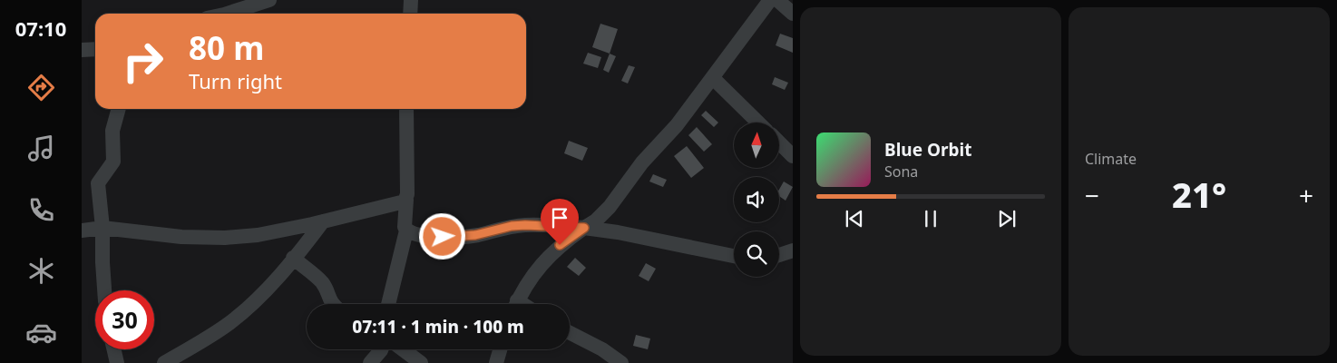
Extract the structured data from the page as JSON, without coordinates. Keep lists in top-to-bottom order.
{
  "north": "top",
  "page": {
    "tabs": "07:10",
    "tile": "Climate",
    "turn": ["80 m", "Turn right"],
    "song": ["Blue Orbit", "Sona"],
    "heat": ["−", "21°", "+"],
    "limit": "30",
    "trip": "07:11 · 1 min · 100 m"
  }
}
